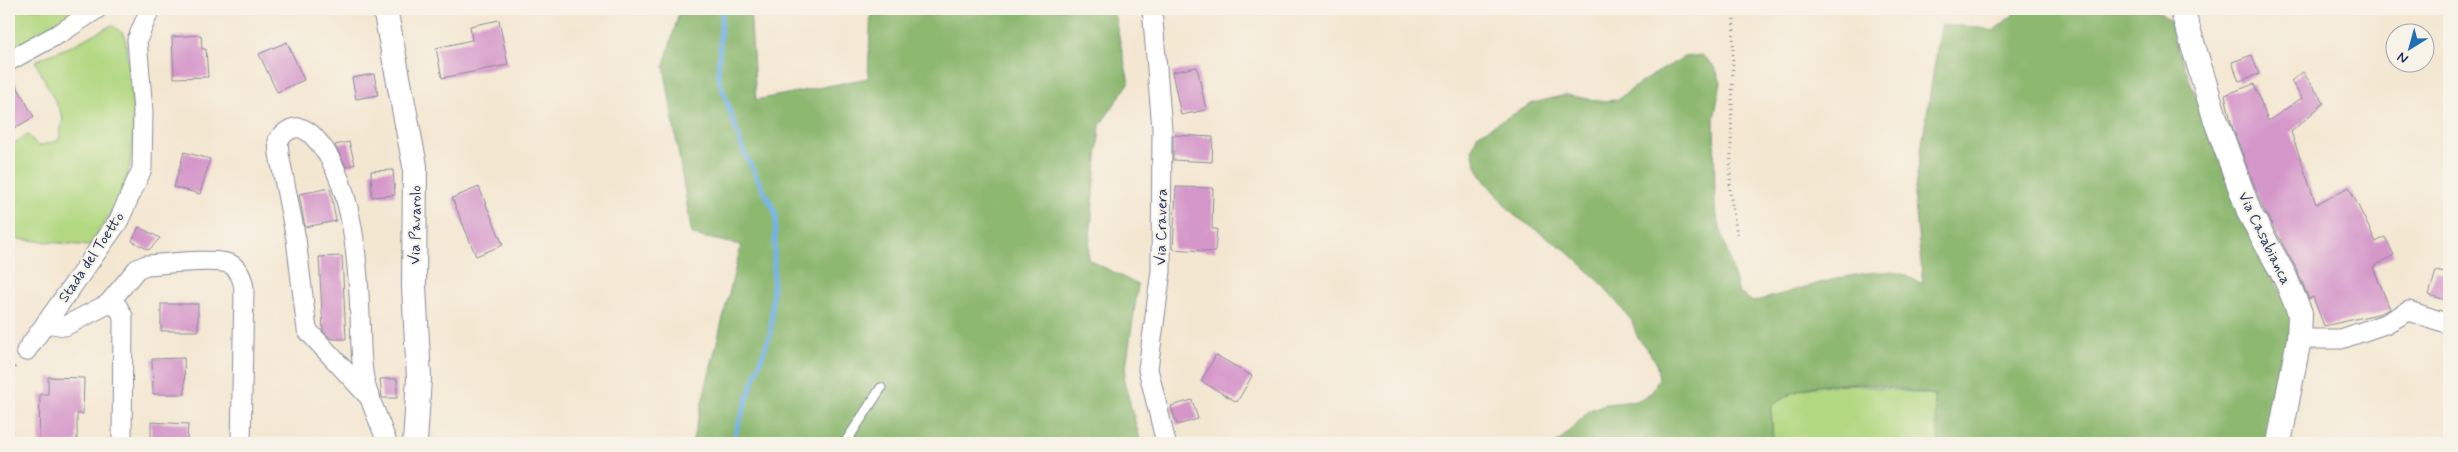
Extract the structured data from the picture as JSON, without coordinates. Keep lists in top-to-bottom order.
{
  "streets": {
    "street": [
      "Via Pavarolo",
      "Via Cravera",
      "Via Casabianca",
      "Stada del Toetto"
    ]
  },
  "north": "bottom left"
}
